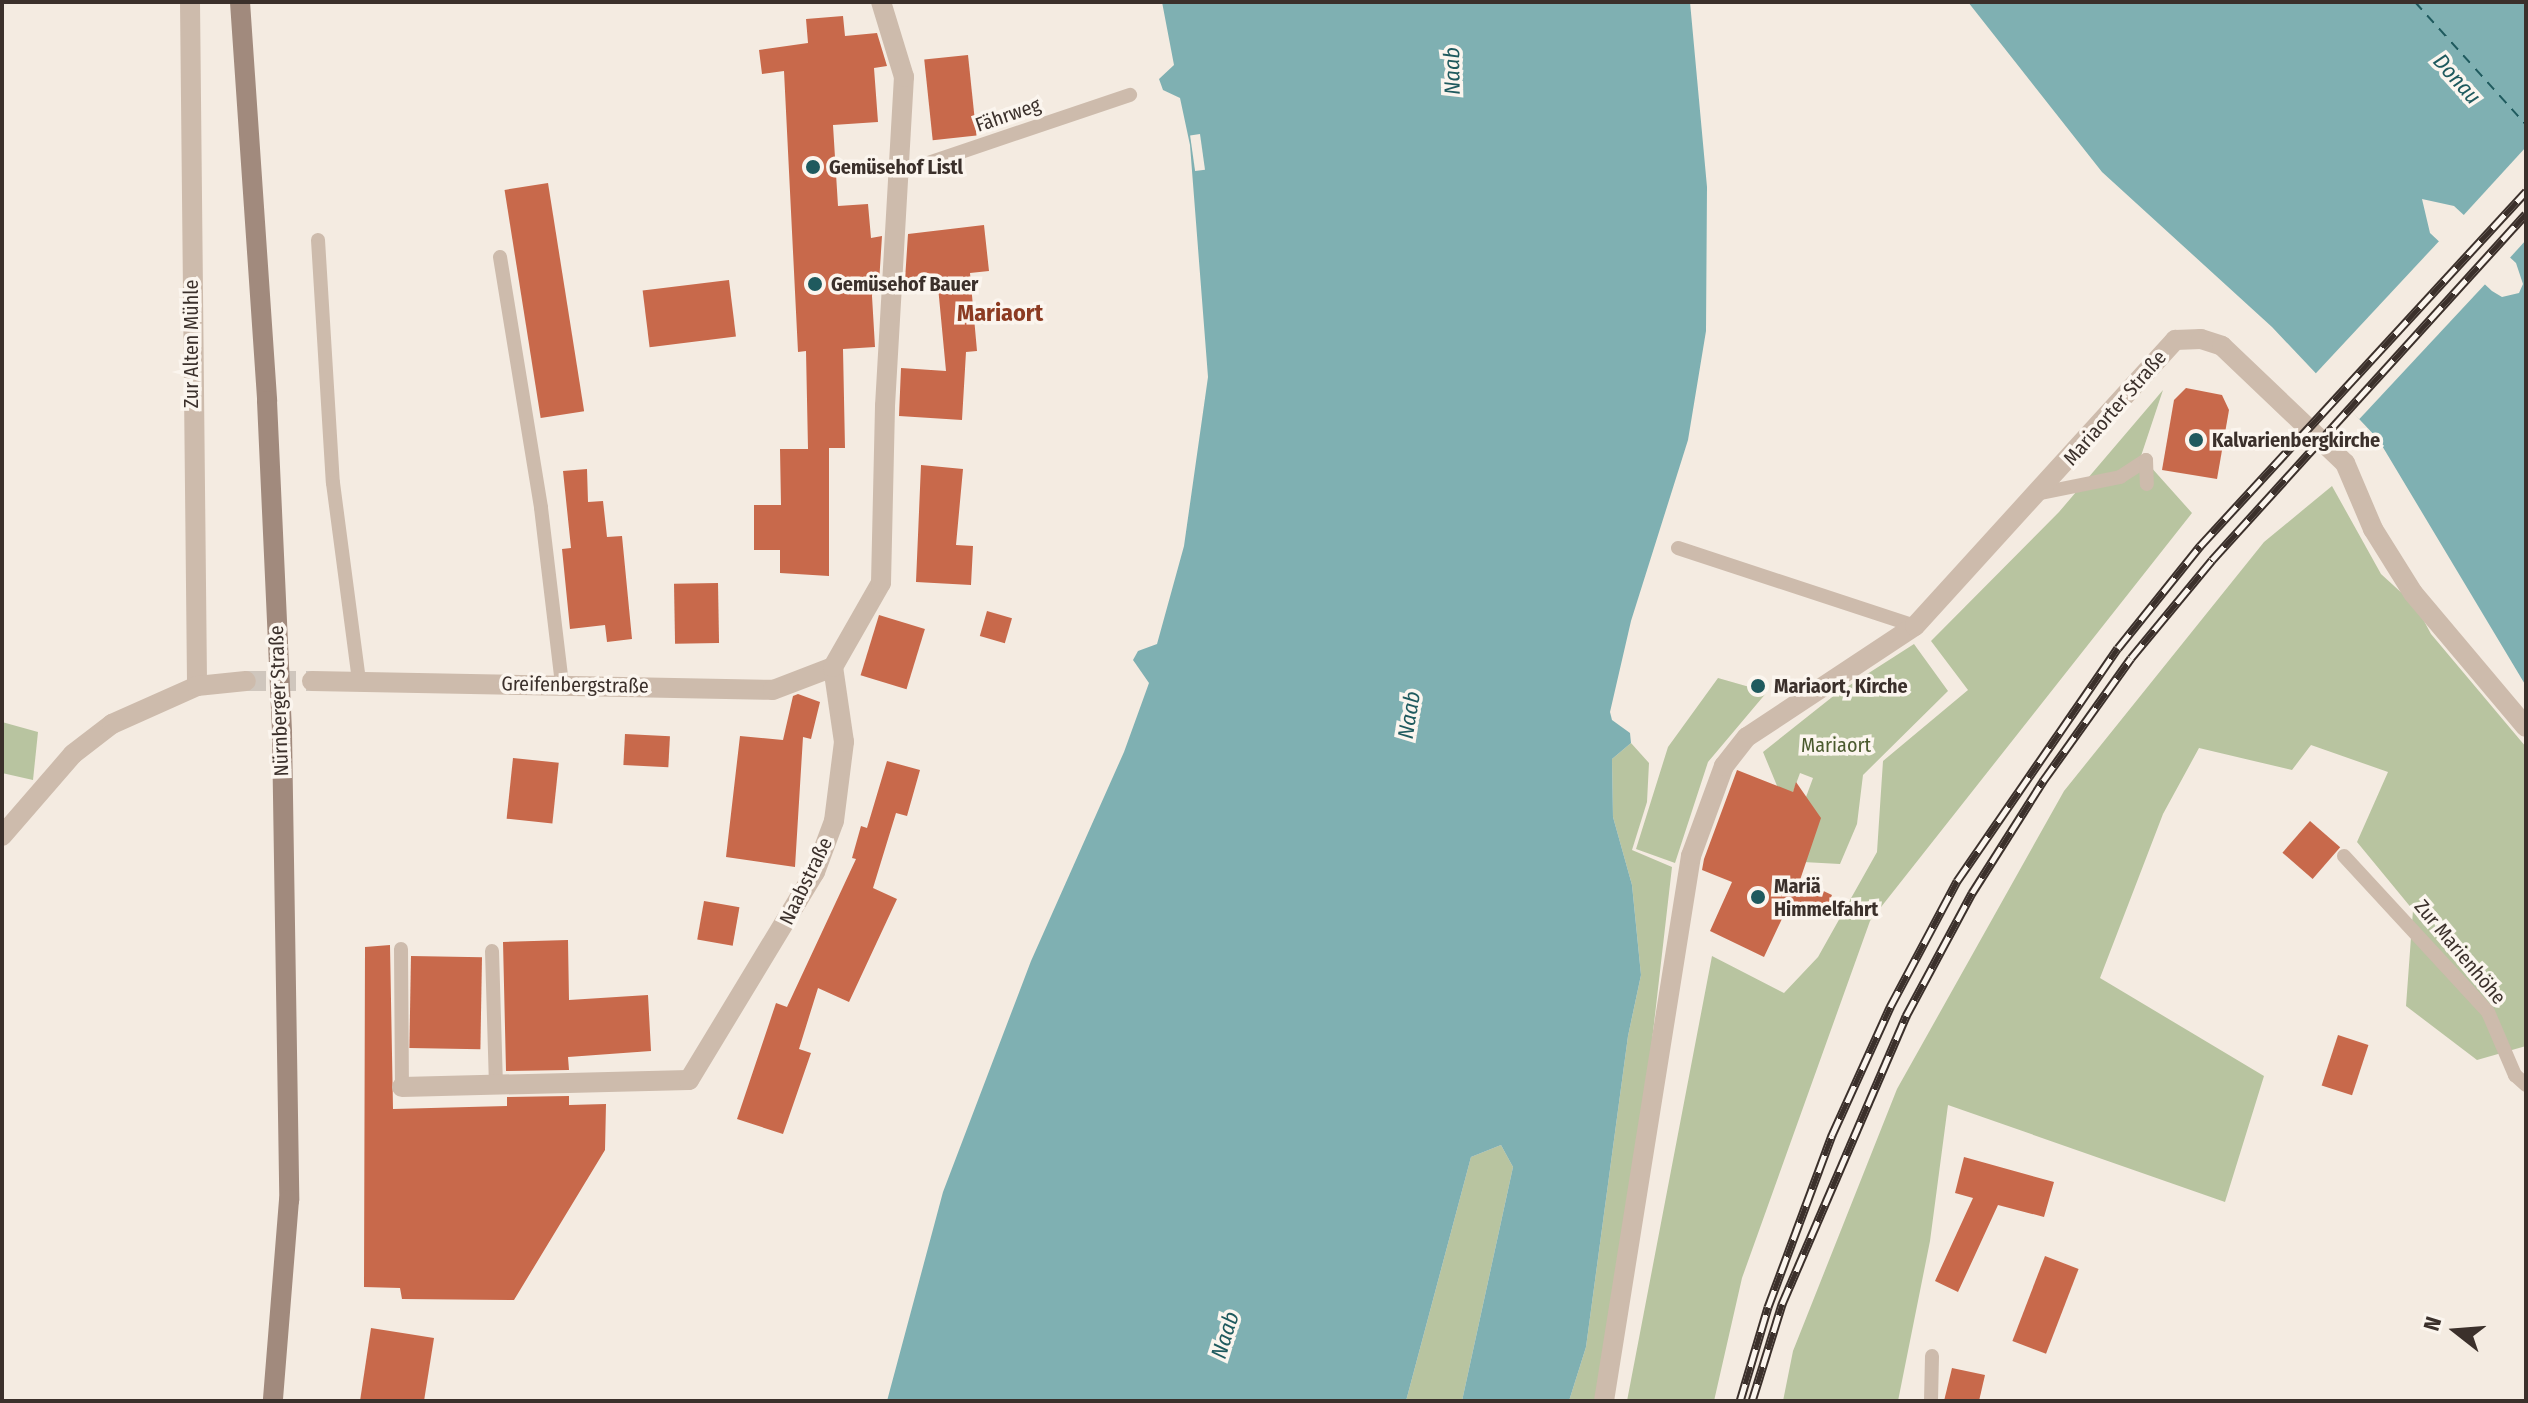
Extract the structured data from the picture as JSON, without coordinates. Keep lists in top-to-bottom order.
{
  "streets": {
    "main road": ["Nürnberger Straße"],
    "street": [
      "Zur Alten Mühle",
      "Mariaorter Straße",
      "Greifenbergstraße",
      "Naabstraße"
    ],
    "lane": ["Fährweg", "Zur Marienhöhe"]
  },
  "crossings": [
    ["Greifenbergstraße", "Naabstraße"]
  ],
  "districts": ["Mariaort"],
  "water": ["Naab", "Donau"],
  "parks": ["Mariaort"],
  "places": [
    "Gemüsehof Listl",
    "Gemüsehof Bauer",
    "Kalvarienbergkirche",
    "Mariaort, Kirche",
    "Mariä Himmelfahrt"
  ],
  "north": "left"
}
